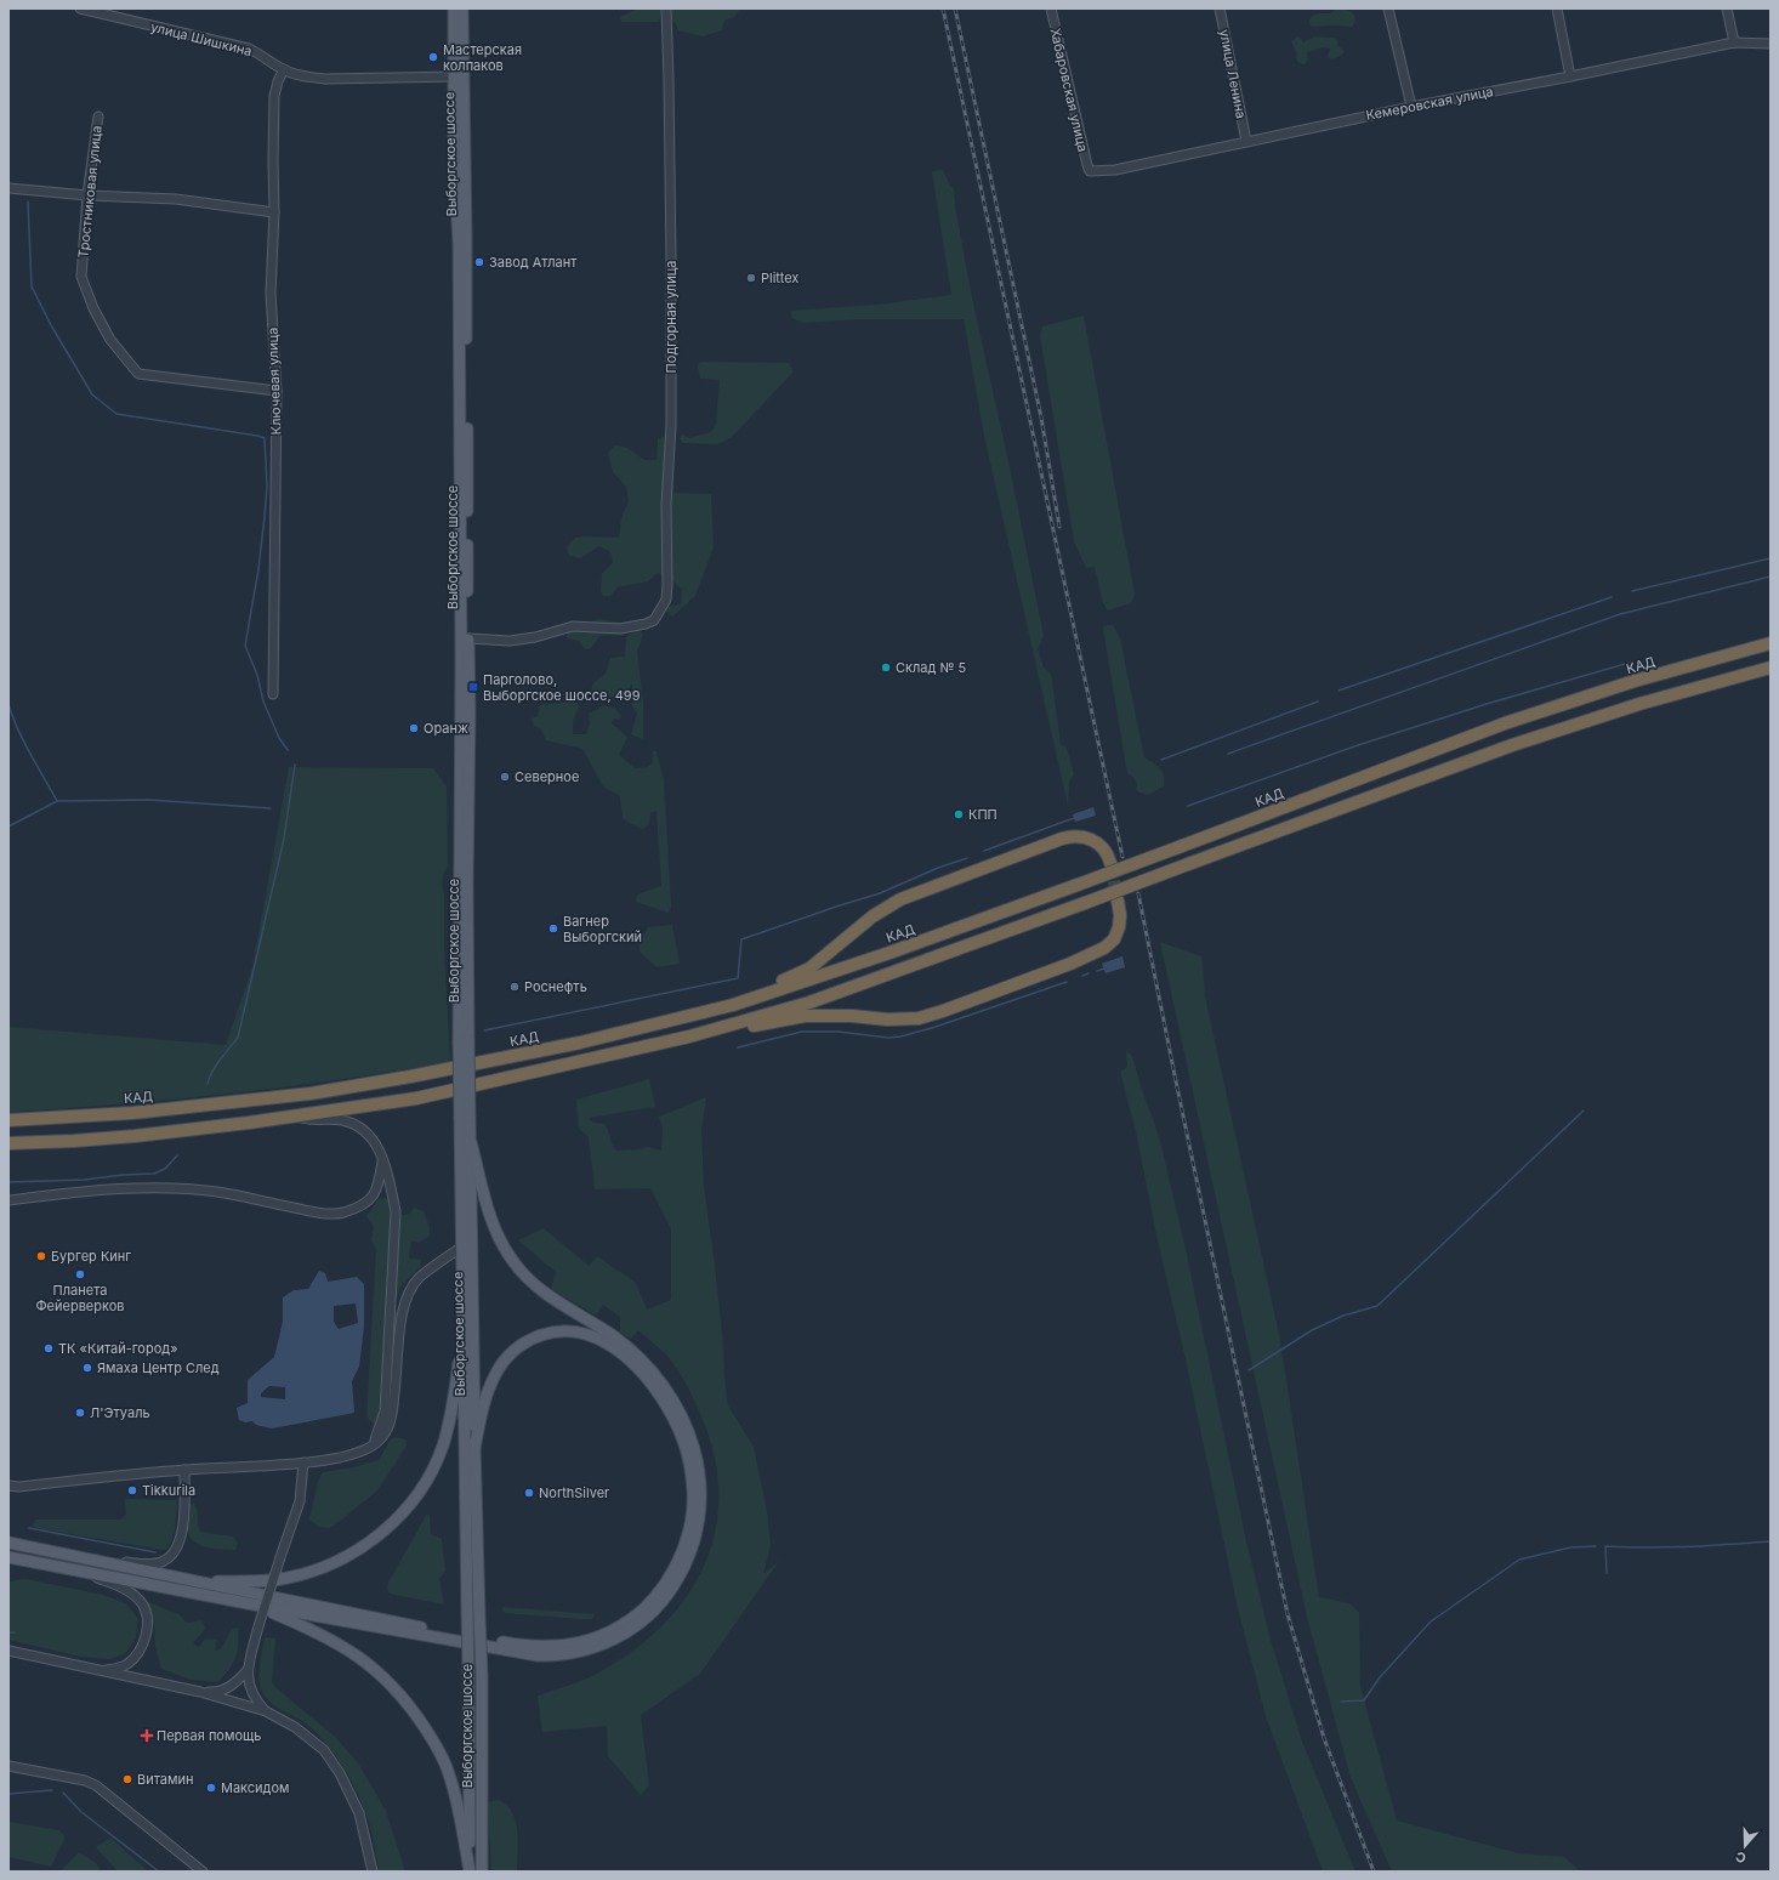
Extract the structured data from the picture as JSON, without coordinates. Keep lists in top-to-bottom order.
{
  "streets": {
    "highway": ["КАД"],
    "main road": ["Выборгское шоссе"],
    "street": [
      "улица Шишкина",
      "улица Ленина",
      "Хабаровская улица",
      "Кемеровская улица",
      "Тростниковая улица",
      "Подгорная улица",
      "Ключевая улица"
    ]
  },
  "crossings": [
    ["улица Шишкина", "Выборгское шоссе"],
    ["улица Шишкина", "Ключевая улица"],
    ["улица Ленина", "Кемеровская улица"],
    ["Хабаровская улица", "Кемеровская улица"],
    ["Выборгское шоссе", "Подгорная улица"],
    ["Тростниковая улица", "Ключевая улица"]
  ],
  "places": {
    "other": [
      "Мастерская колпаков",
      "Завод Атлант",
      "Plittex",
      "Склад № 5",
      "Оранж",
      "Северное",
      "КПП",
      "Вагнер Выборгский",
      "Роснефть",
      "Бургер Кинг",
      "Планета Фейерверков",
      "ТК «Китай-город»",
      "Ямаха Центр След",
      "Л'Этуаль",
      "Tikkurila",
      "NorthSilver",
      "Витамин",
      "Максидом"
    ],
    "transit": ["Парголово, Выборгское шоссе, 499"],
    "health": ["Первая помощь"]
  },
  "north": "bottom"
}
